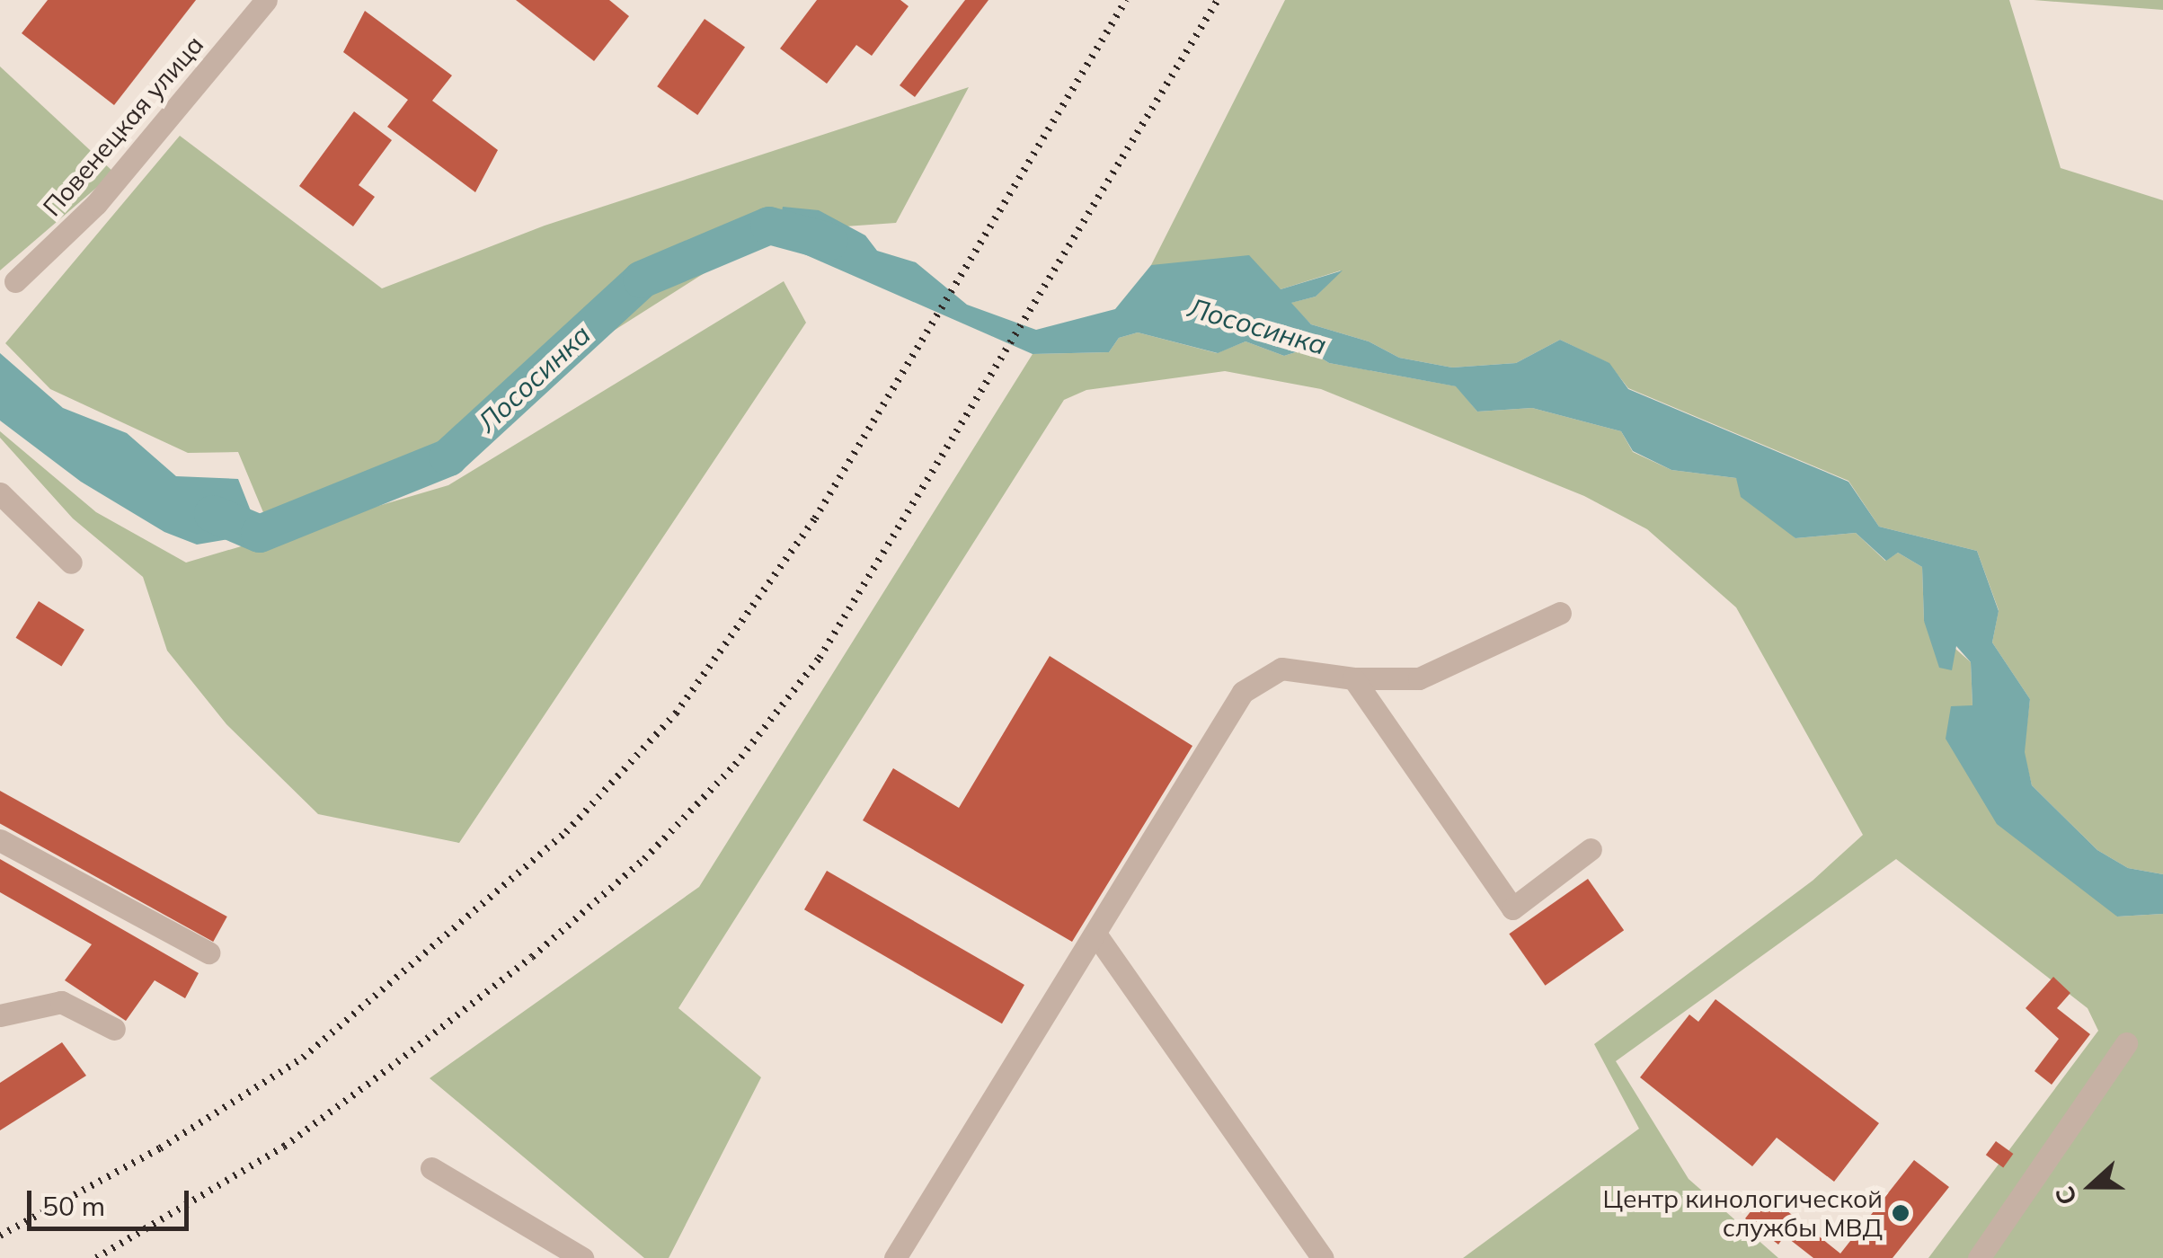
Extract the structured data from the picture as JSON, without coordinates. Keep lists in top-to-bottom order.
{
  "streets": {
    "street": ["Повенецкая улица"]
  },
  "water": ["Лососинка"],
  "places": ["Центр кинологической службы МВД"],
  "scale_bar": "50 m",
  "north": "left"
}
